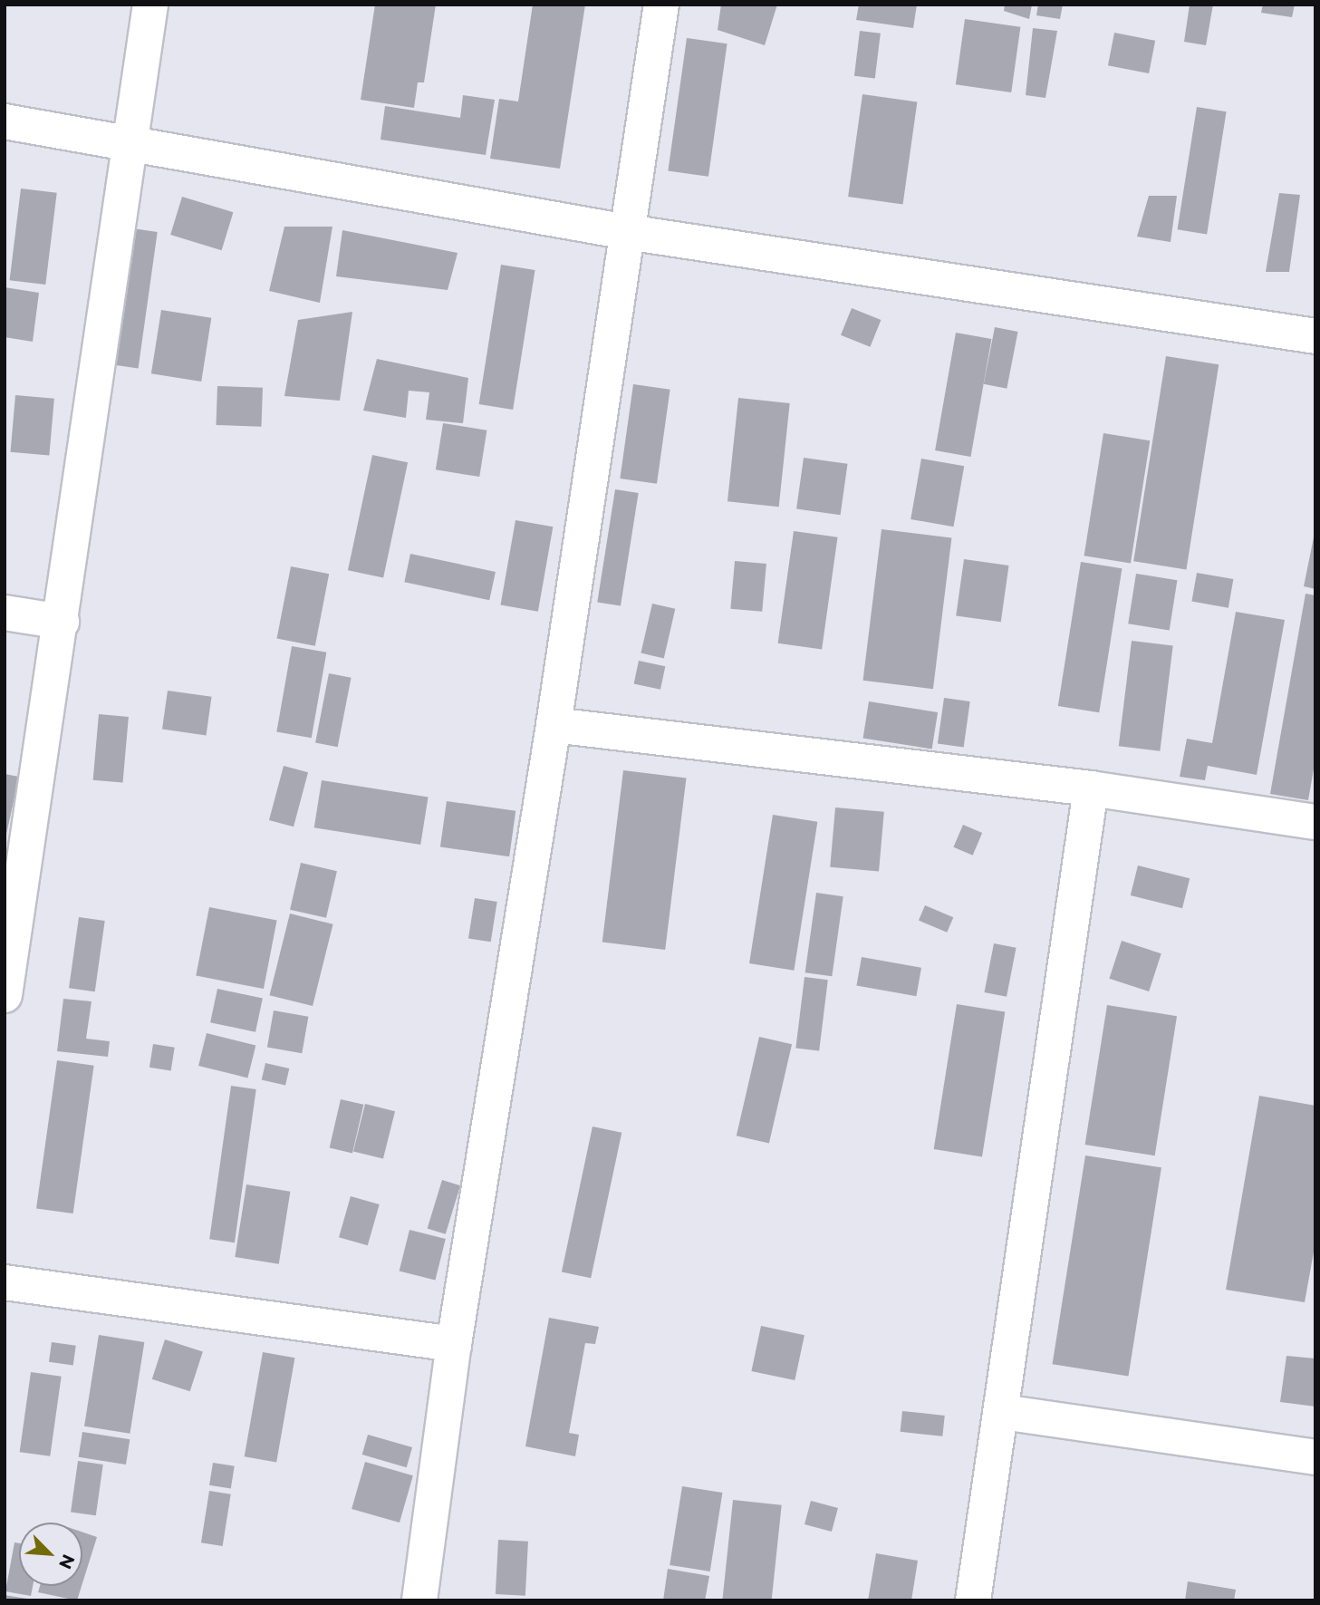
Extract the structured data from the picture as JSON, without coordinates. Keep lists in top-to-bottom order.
{
  "north": "bottom right"
}
